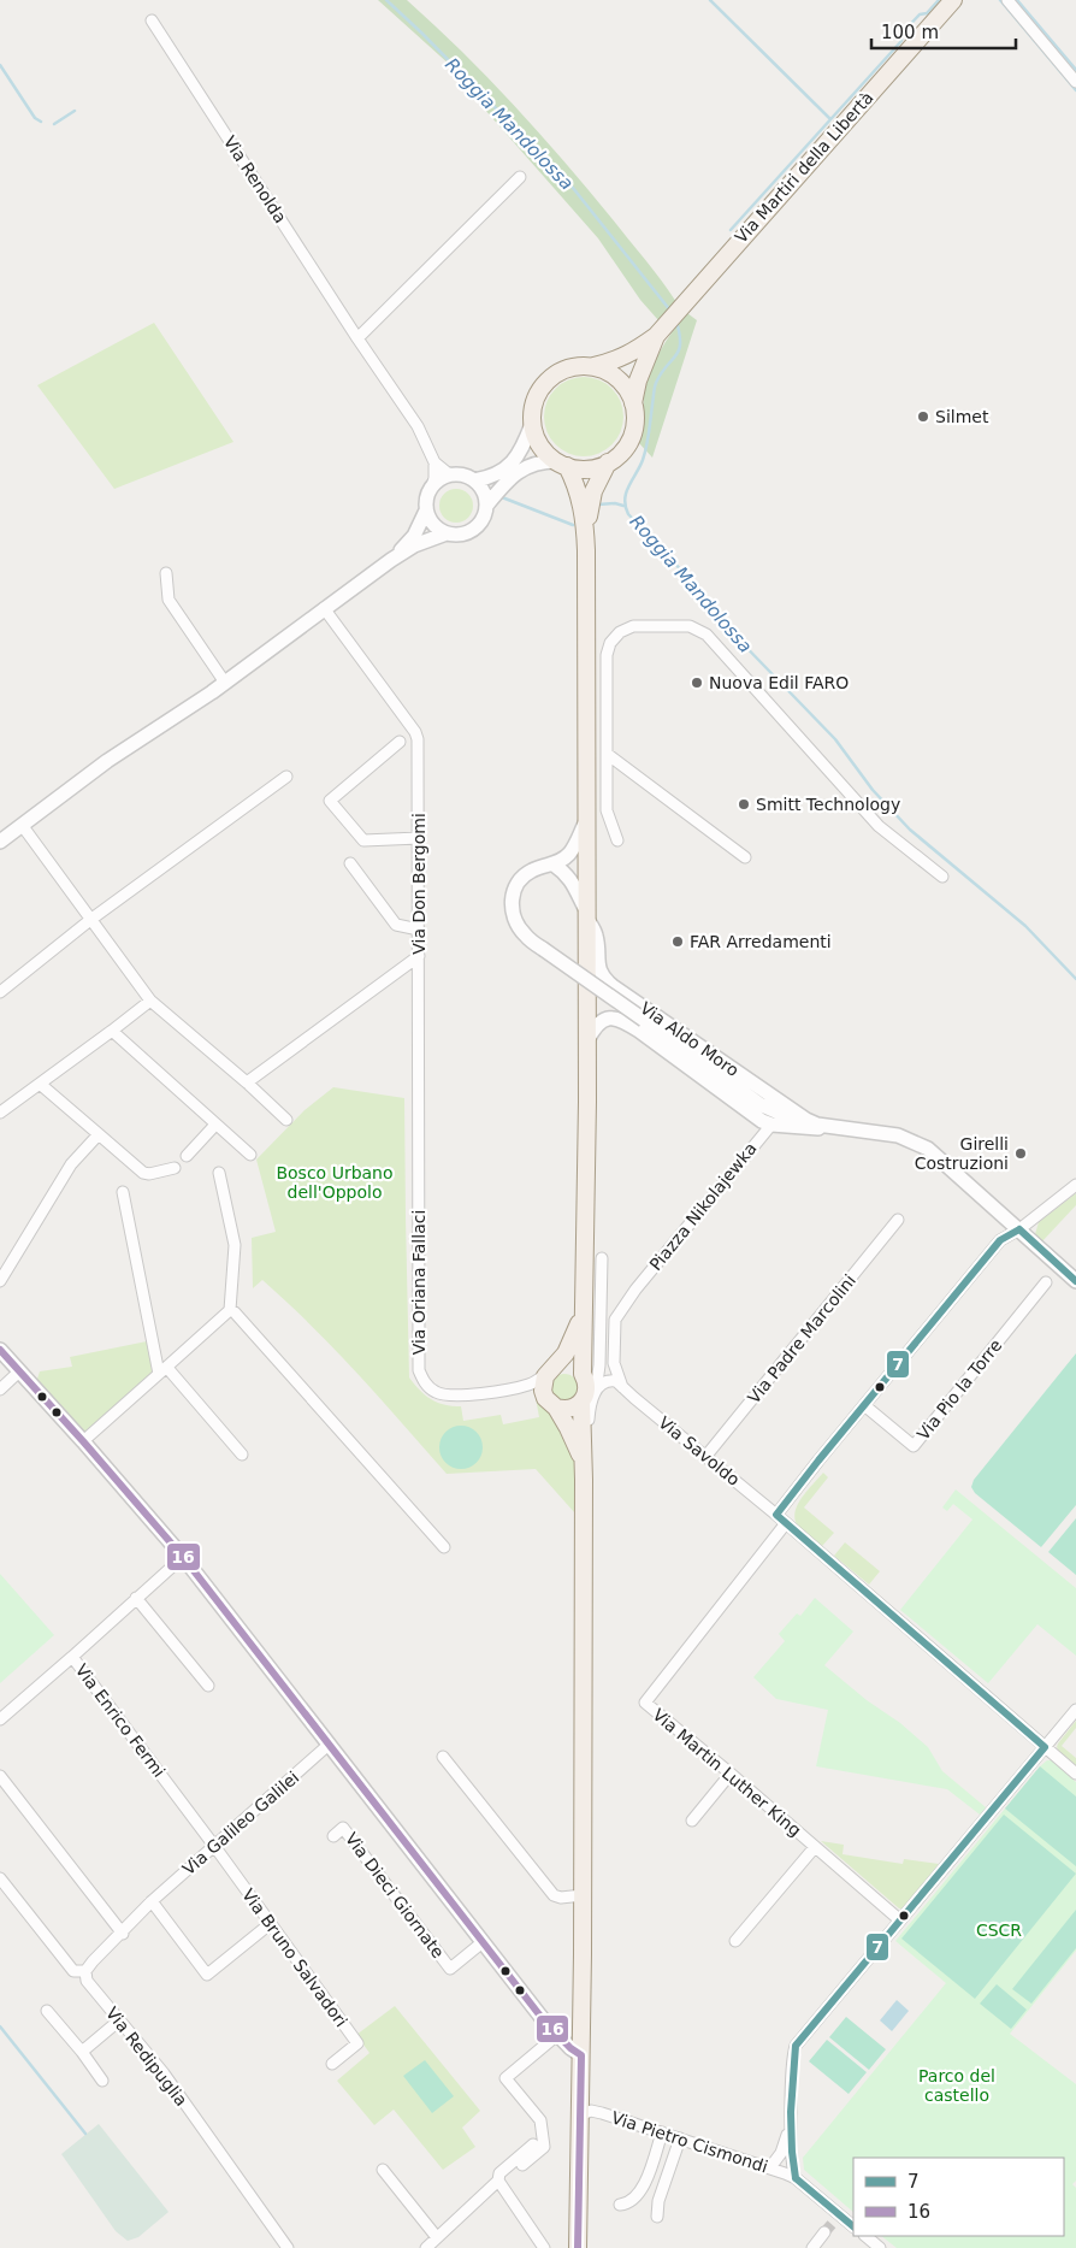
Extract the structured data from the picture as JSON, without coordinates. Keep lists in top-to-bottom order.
{
  "streets": {
    "main road": ["Via Martiri della Libertà"],
    "street": [
      "Via Renolda",
      "Via Don Bergomi",
      "Via Aldo Moro",
      "Piazza Nikolajewka",
      "Via Oriana Fallaci",
      "Via Padre Marcolini",
      "Via Pio la Torre",
      "Via Savoldo",
      "Via Enrico Fermi",
      "Via Martin Luther King",
      "Via Galileo Galilei",
      "Via Dieci Giornate",
      "Via Bruno Salvadori",
      "Via Redipuglia",
      "Via Pietro Cismondi"
    ]
  },
  "crossings": [
    ["Via Don Bergomi", "Via Oriana Fallaci"],
    ["Via Aldo Moro", "Piazza Nikolajewka"],
    ["Piazza Nikolajewka", "Via Savoldo"],
    ["Via Padre Marcolini", "Via Savoldo"],
    ["Via Savoldo", "Via Martin Luther King"],
    ["Via Enrico Fermi", "Via Galileo Galilei"],
    ["Via Enrico Fermi", "Via Bruno Salvadori"],
    ["Via Galileo Galilei", "Via Bruno Salvadori"],
    ["Via Galileo Galilei", "Via Redipuglia"]
  ],
  "water": ["Roggia Mandolossa"],
  "parks": ["Bosco Urbano dell'Oppolo", "CSCR", "Parco del castello"],
  "places": [
    "Silmet",
    "Nuova Edil FARO",
    "Smitt Technology",
    "FAR Arredamenti",
    "Girelli Costruzioni"
  ],
  "lines": ["transit line 7", "transit line 16"],
  "legend": ["7", "16"],
  "scale_bar": "100 m"
}
